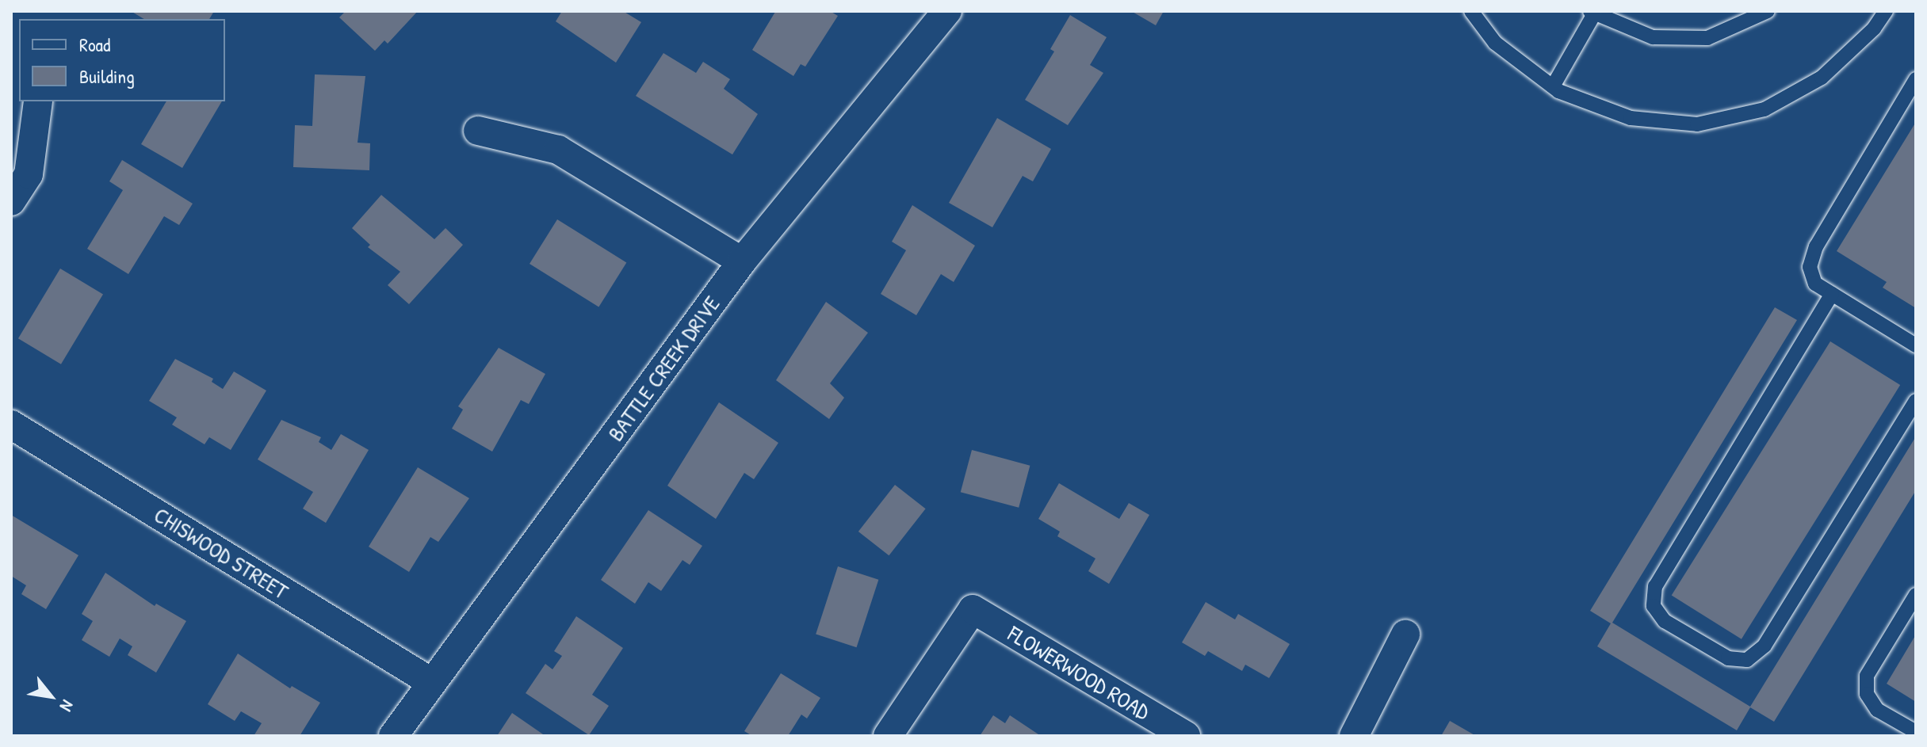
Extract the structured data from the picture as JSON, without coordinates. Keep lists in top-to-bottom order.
{
  "streets": {
    "street": ["BATTLE CREEK DRIVE", "CHISWOOD STREET", "FLOWERWOOD ROAD"]
  },
  "crossings": [
    ["BATTLE CREEK DRIVE", "CHISWOOD STREET"]
  ],
  "legend": ["Road", "Building"],
  "north": "bottom right"
}
